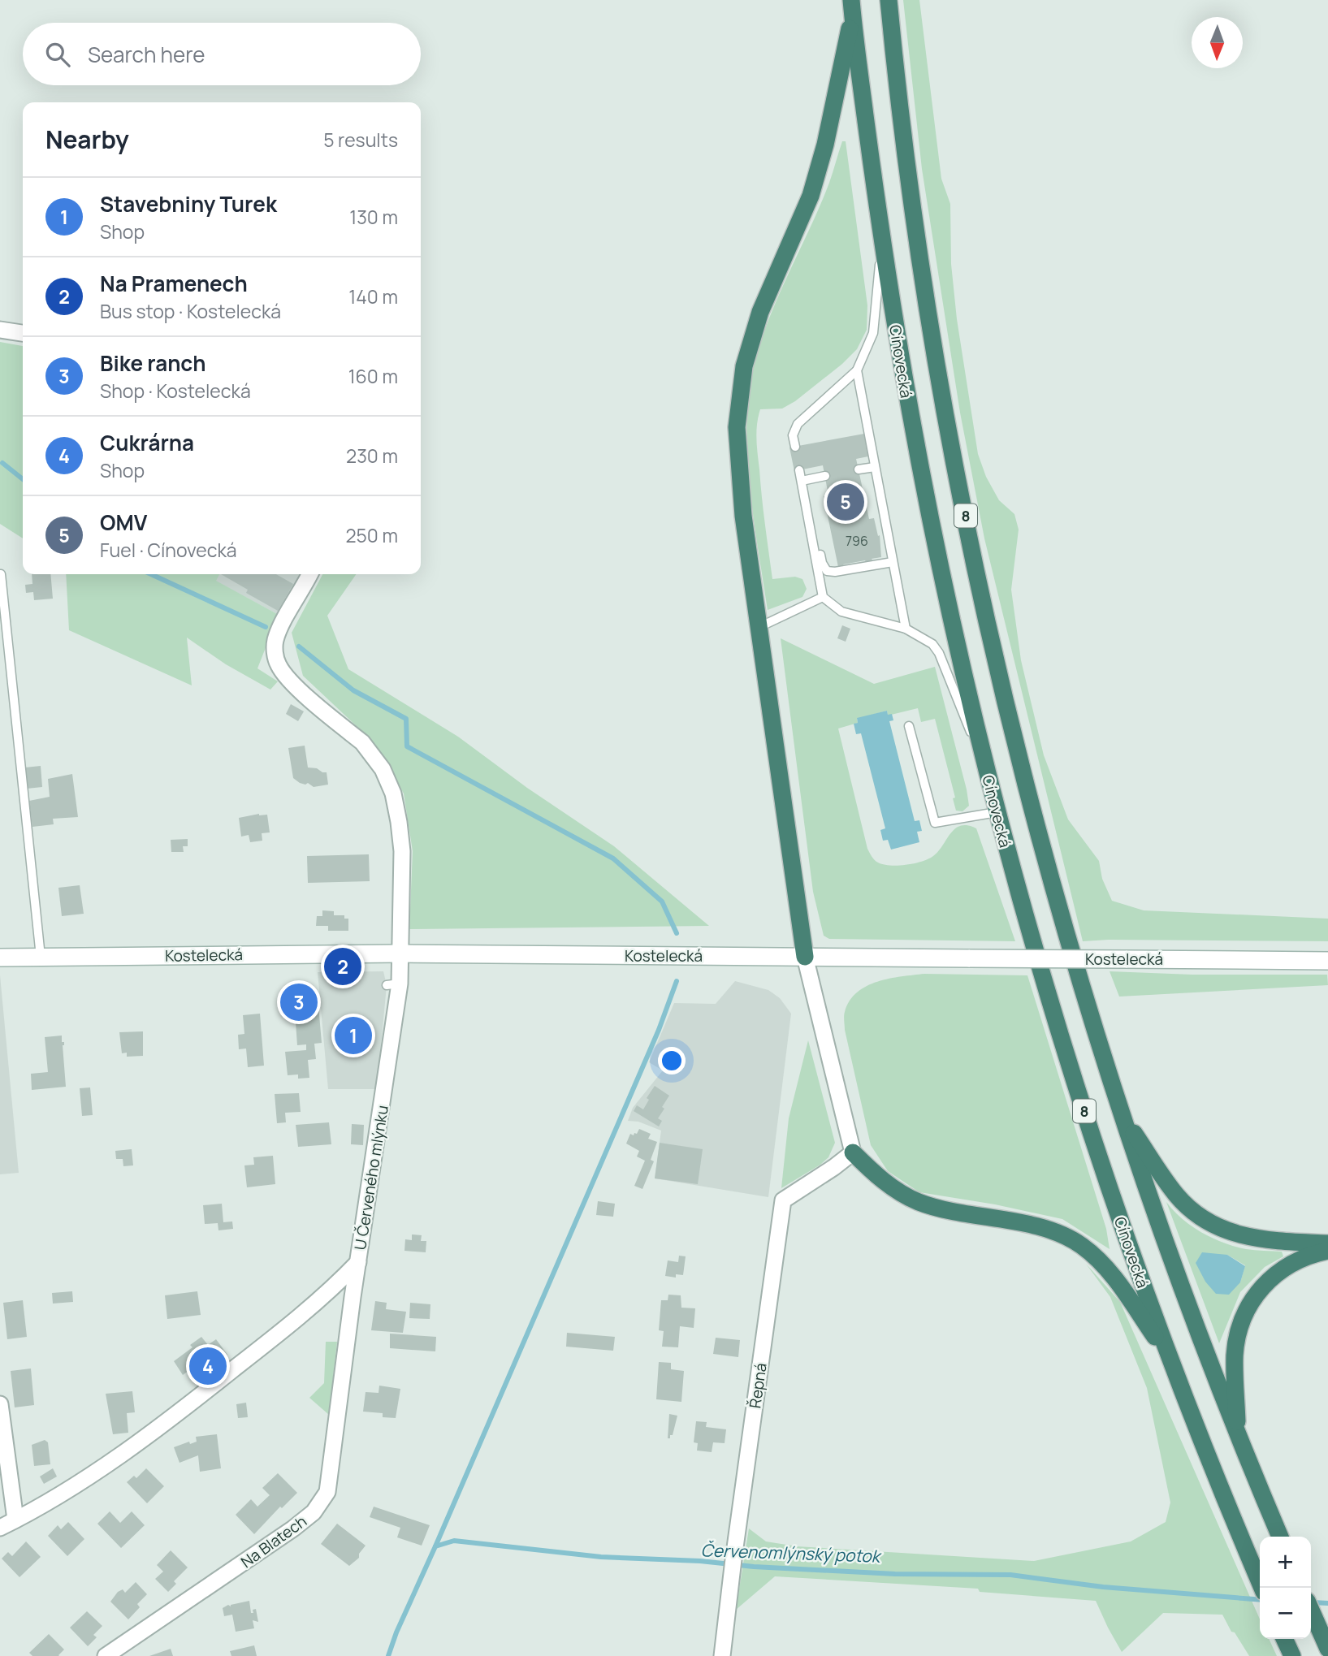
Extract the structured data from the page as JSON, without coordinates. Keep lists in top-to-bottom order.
{
  "streets": {
    "highway": ["Cínovecká", "8"],
    "main road": ["Kostelecká"],
    "street": ["U Červeného mlýnku", "Řepná", "Na Blatech"]
  },
  "crossings": [
    ["Kostelecká", "U Červeného mlýnku"],
    ["U Červeného mlýnku", "Na Blatech"]
  ],
  "water": ["Červenomlýnský potok"],
  "house_numbers": ["796"],
  "north": "bottom",
  "page": {
    "search": "Search here",
    "heading": ["Nearby", "5 results"],
    "list": [
      {
        "mark": "1",
        "name": "Stavebniny Turek",
        "note": "Shop",
        "value": "130 m"
      },
      {
        "mark": "2",
        "name": "Na Pramenech",
        "note": "Bus stop · Kostelecká",
        "value": "140 m"
      },
      {
        "mark": "3",
        "name": "Bike ranch",
        "note": "Shop · Kostelecká",
        "value": "160 m"
      },
      {
        "mark": "4",
        "name": "Cukrárna",
        "note": "Shop",
        "value": "230 m"
      },
      {
        "mark": "5",
        "name": "OMV",
        "note": "Fuel · Cínovecká",
        "value": "250 m"
      }
    ],
    "pins": [
      "5",
      "2",
      "3",
      "1",
      "4"
    ],
    "map_buttons": ["+", "−"]
  }
}
